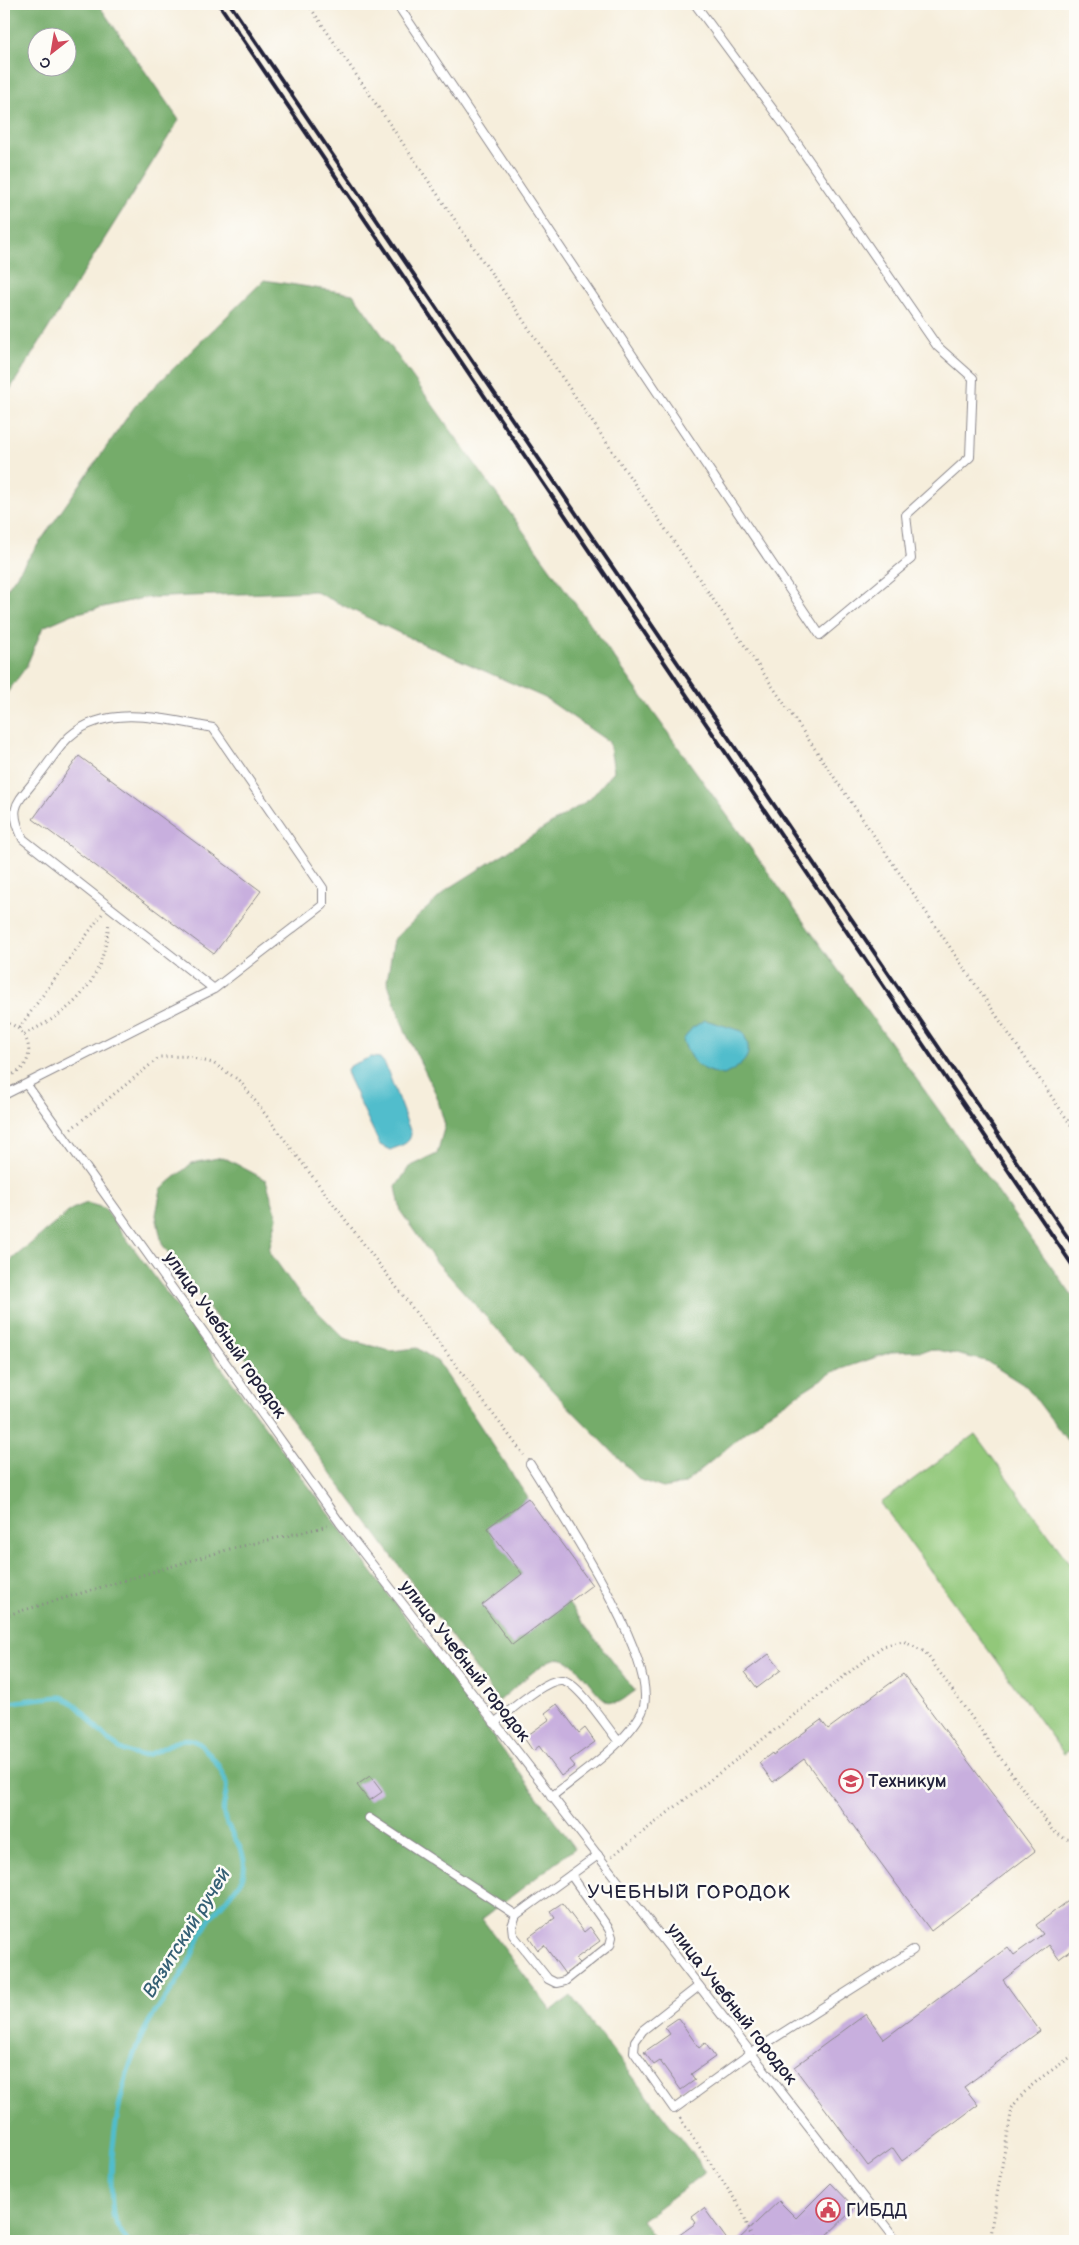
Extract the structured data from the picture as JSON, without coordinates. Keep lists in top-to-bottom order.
{
  "streets": {
    "lane": ["улица Учебный городок"]
  },
  "districts": ["УЧЕБНЫЙ ГОРОДОК"],
  "water": ["Вязитский ручей"],
  "places": {
    "school or university": ["Техникум"],
    "public building": ["ГИБДД"]
  },
  "north": "bottom left"
}
